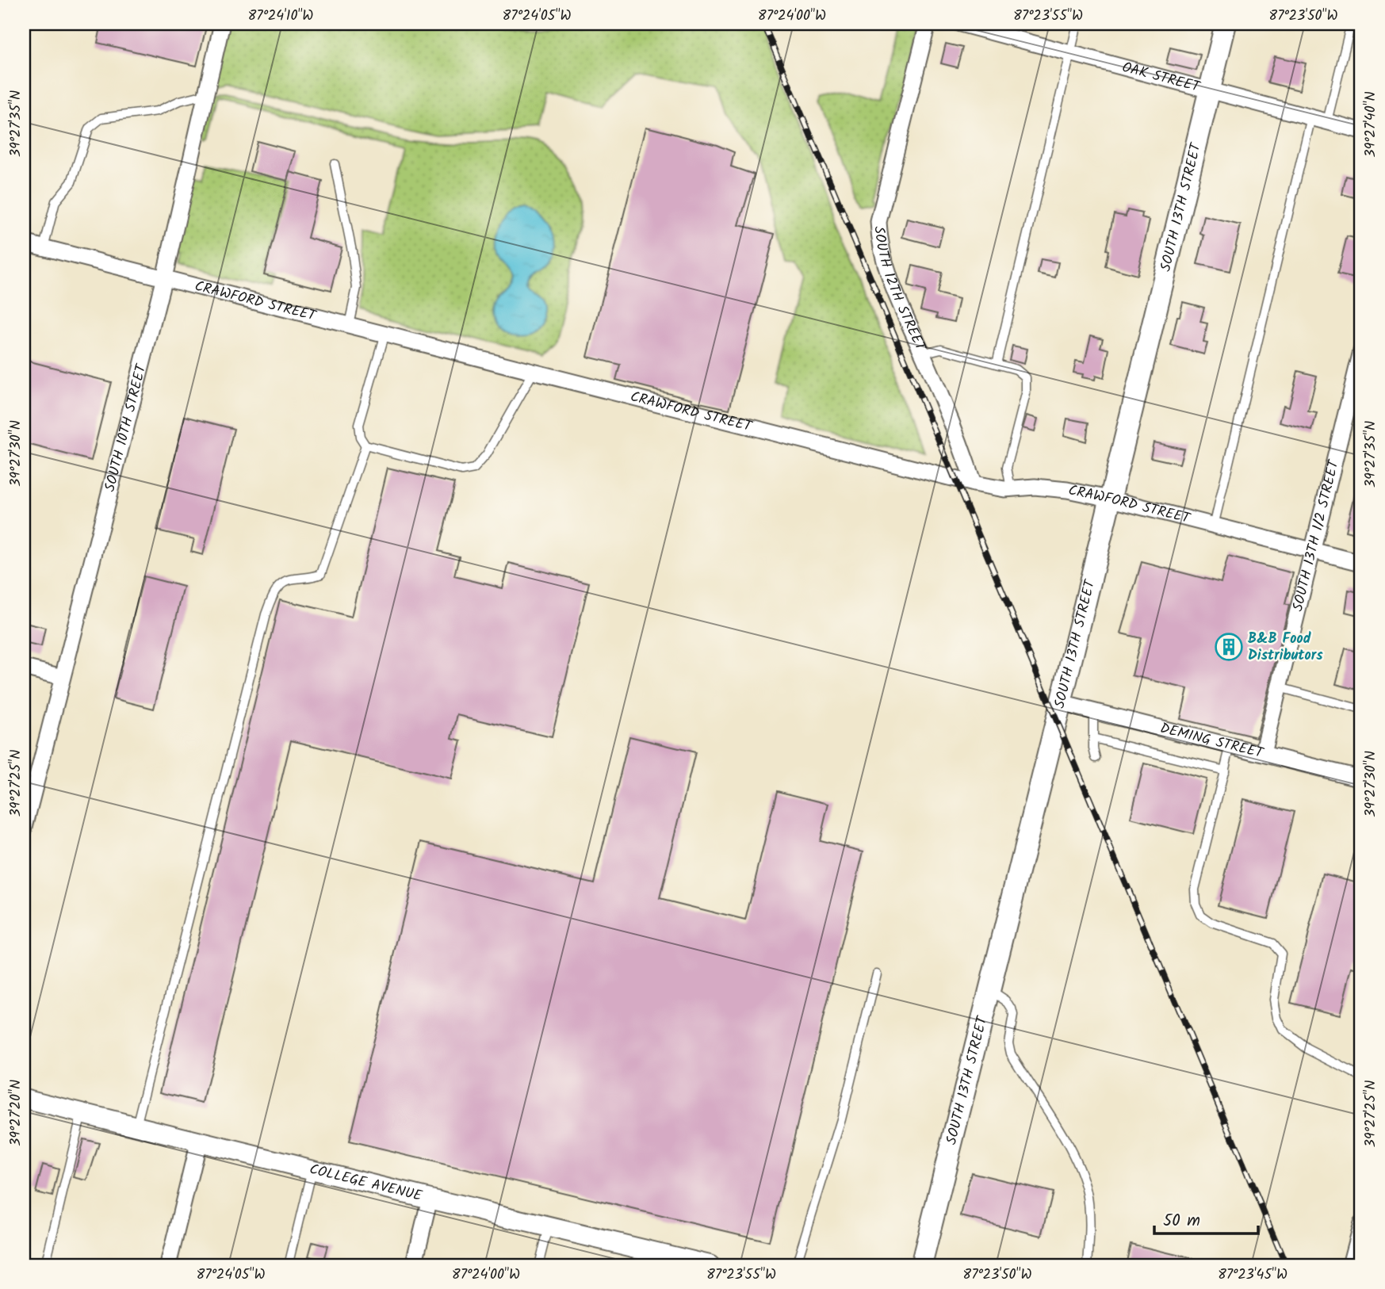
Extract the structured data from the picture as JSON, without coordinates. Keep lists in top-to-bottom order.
{
  "streets": {
    "main road": ["SOUTH 13TH STREET"],
    "street": [
      "OAK STREET",
      "SOUTH 12TH STREET",
      "CRAWFORD STREET",
      "SOUTH 10TH STREET",
      "SOUTH 13TH 1/2 STREET",
      "DEMING STREET",
      "COLLEGE AVENUE"
    ]
  },
  "crossings": [
    ["OAK STREET", "SOUTH 13TH STREET"],
    ["SOUTH 13TH STREET", "CRAWFORD STREET"],
    ["SOUTH 13TH STREET", "DEMING STREET"],
    ["SOUTH 12TH STREET", "CRAWFORD STREET"],
    ["CRAWFORD STREET", "SOUTH 10TH STREET"],
    ["CRAWFORD STREET", "SOUTH 13TH 1/2 STREET"],
    ["SOUTH 13TH 1/2 STREET", "DEMING STREET"]
  ],
  "places": {
    "building": ["B&B Food Distributors"]
  },
  "scale_bar": "50 m",
  "coordinates": [
    "87°24'10\"W",
    "87°24'05\"W",
    "87°24'00\"W",
    "87°23'55\"W",
    "87°23'50\"W",
    "39°27'35\"N",
    "39°27'40\"N",
    "39°27'30\"N",
    "39°27'25\"N",
    "39°27'20\"N",
    "87°23'45\"W"
  ]
}
